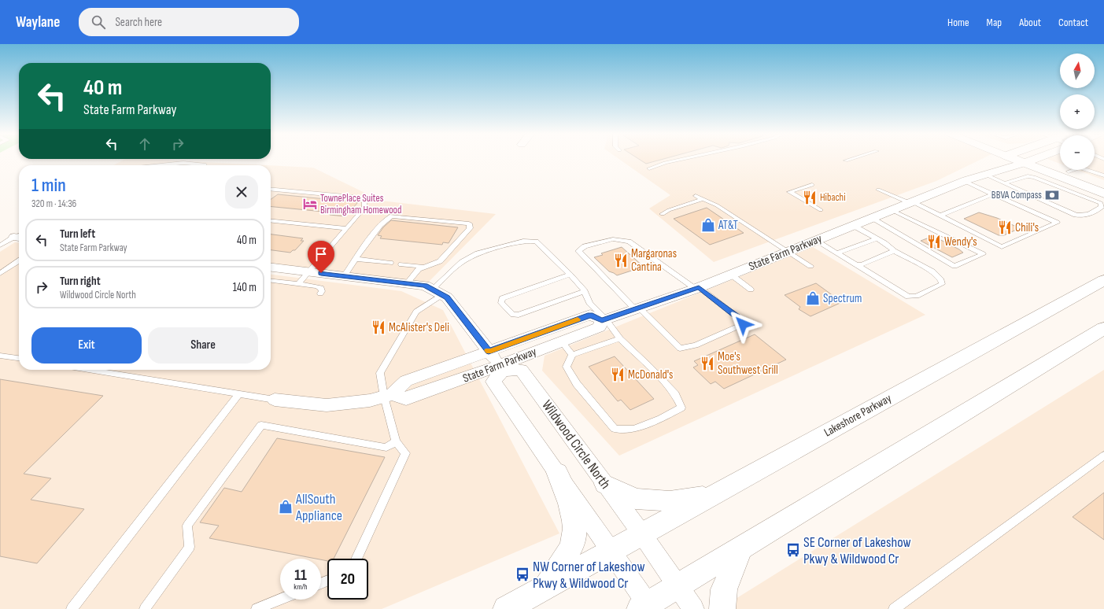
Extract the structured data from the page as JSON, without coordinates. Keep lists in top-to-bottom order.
{
  "streets": {
    "main road": ["Lakeshore Parkway"],
    "street": ["State Farm Parkway", "Wildwood Circle North"]
  },
  "crossings": [
    ["State Farm Parkway", "Wildwood Circle North"],
    ["Lakeshore Parkway", "Wildwood Circle North"]
  ],
  "places": {
    "bank": ["BBVA Compass"],
    "restaurant": [
      "Hibachi",
      "Chili's",
      "Wendy's",
      "Margaronas Cantina",
      "McAlister's Deli",
      "Moe's Southwest Grill",
      "McDonald's"
    ],
    "hotel": ["TownePlace Suites Birmingham Homewood"],
    "shop": ["AT&T", "Spectrum", "AllSouth Appliance"],
    "bus stop": ["SE Corner of Lakeshow Pkwy & Wildwood Cr", "NW Corner of Lakeshow Pkwy & Wildwood Cr"]
  },
  "north": "top",
  "page": {
    "header": "Waylane",
    "search": "Search here",
    "nav": [
      "Home",
      "Map",
      "About",
      "Contact"
    ],
    "map_buttons": ["+", "−"],
    "turn": ["40 m", "State Farm Parkway"],
    "heading": ["1 min", "320 m · 14:36"],
    "list": [
      {
        "name": "Turn left",
        "note": "State Farm Parkway",
        "value": "40 m"
      },
      {
        "name": "Turn right",
        "note": "Wildwood Circle North",
        "value": "140 m"
      }
    ],
    "buttons": ["Exit", "Share"],
    "speed": "11 km/h",
    "limit": "20"
  }
}
